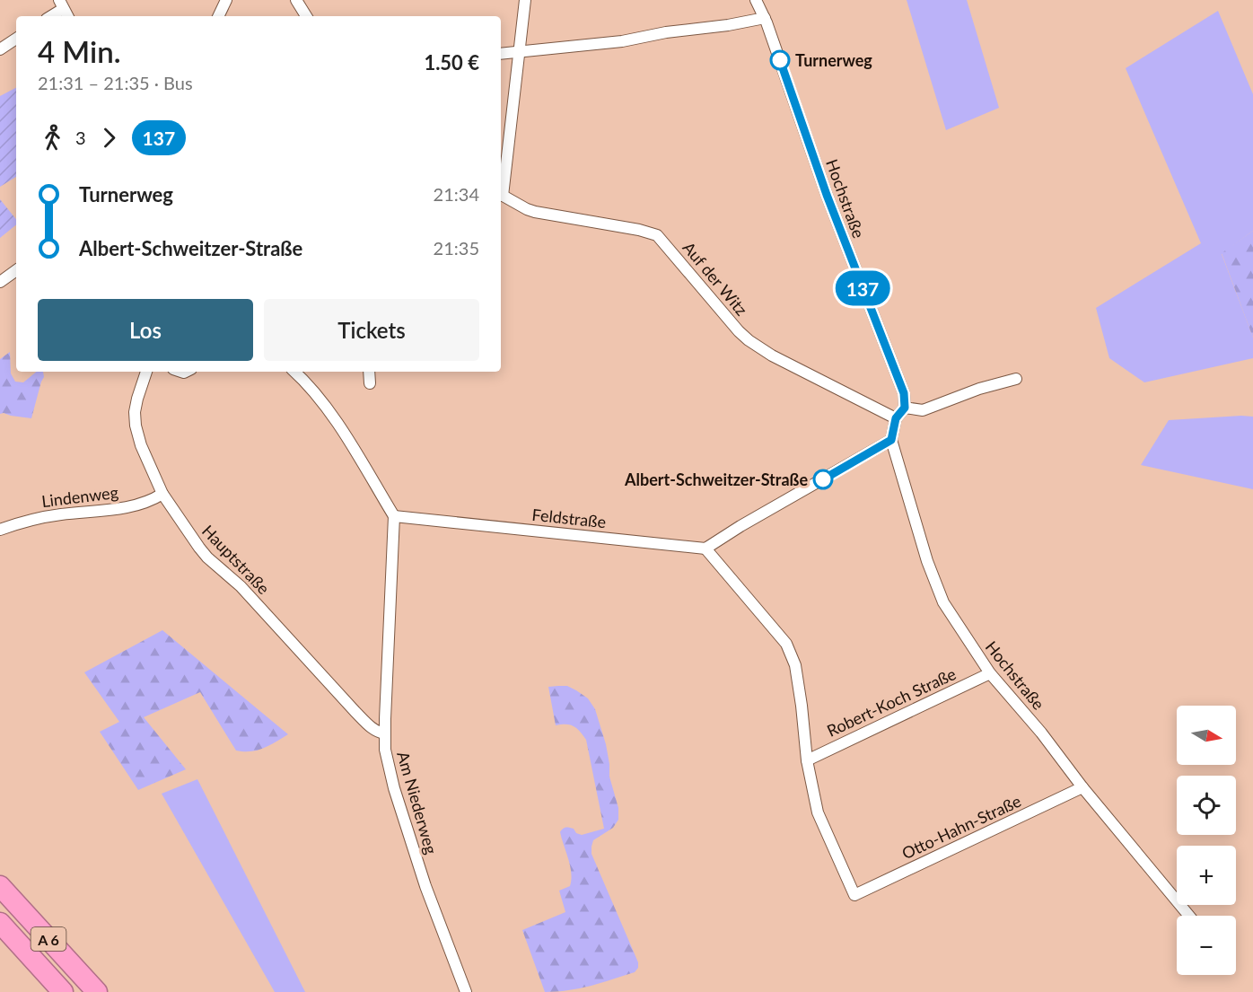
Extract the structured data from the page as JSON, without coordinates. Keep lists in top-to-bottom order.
{
  "streets": {
    "highway": ["A 6"],
    "street": [
      "Hochstraße",
      "Auf der Witz",
      "Lindenweg",
      "Feldstraße",
      "Hauptstraße",
      "Robert-Koch Straße",
      "Am Niederweg",
      "Otto-Hahn-Straße"
    ]
  },
  "crossings": [
    ["Hochstraße", "Auf der Witz"],
    ["Hochstraße", "Robert-Koch Straße"],
    ["Hochstraße", "Otto-Hahn-Straße"],
    ["Lindenweg", "Hauptstraße"],
    ["Feldstraße", "Am Niederweg"],
    ["Hauptstraße", "Am Niederweg"],
    ["Robert-Koch Straße", "Otto-Hahn-Straße"]
  ],
  "places": ["Turnerweg", "Albert-Schweitzer-Straße"],
  "lines": ["bus line 137"],
  "north": "right",
  "page": {
    "on_map": "137",
    "heading": ["4 Min.", "21:31 – 21:35 · Bus", "1.50 €"],
    "legs": ["3", "137"],
    "list": [
      {
        "name": "Turnerweg",
        "value": "21:34"
      },
      {
        "name": "Albert-Schweitzer-Straße",
        "value": "21:35"
      }
    ],
    "buttons": ["Los", "Tickets"],
    "map_buttons": ["+", "−"]
  }
}
